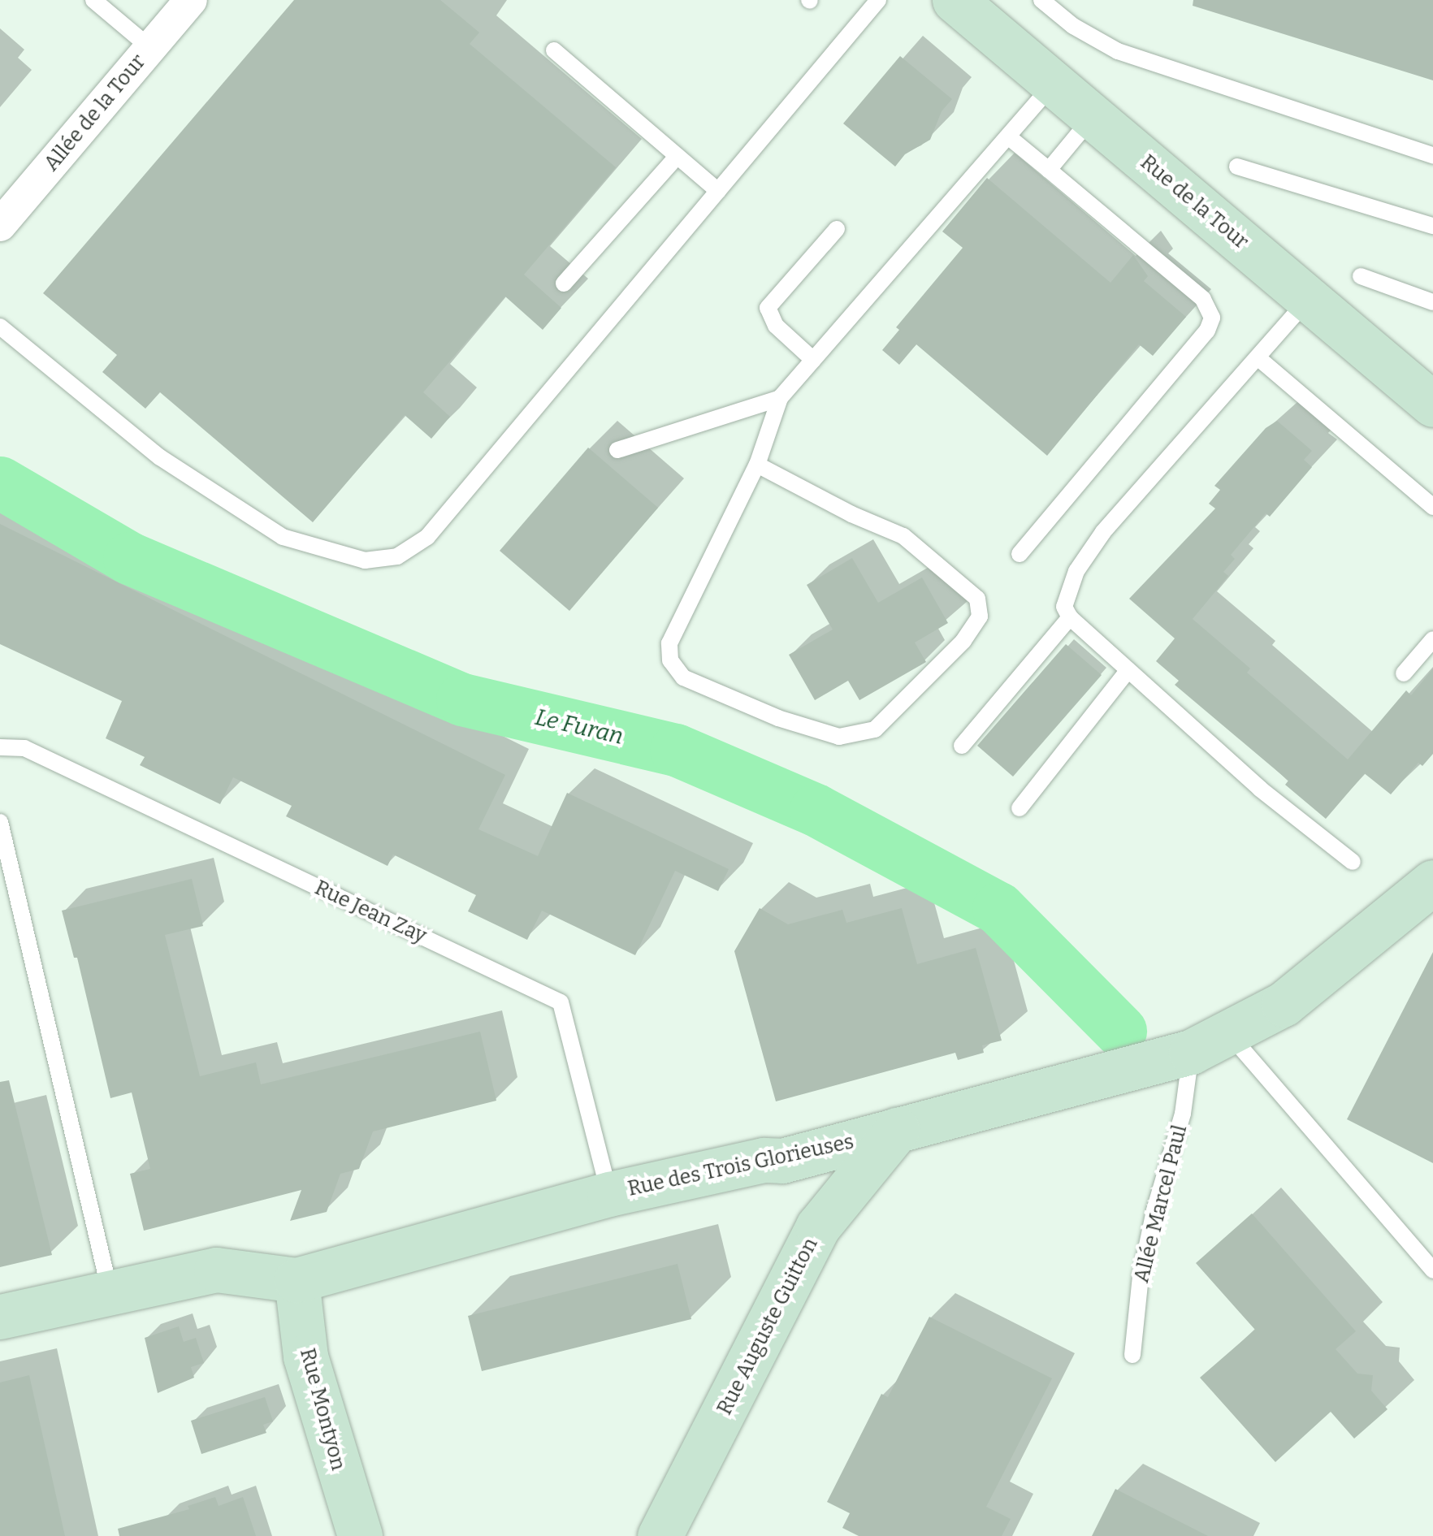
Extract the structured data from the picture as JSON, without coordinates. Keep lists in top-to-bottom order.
{
  "streets": {
    "street": [
      "Allée de la Tour",
      "Rue de la Tour",
      "Rue des Trois Glorieuses",
      "Rue Auguste Guitton",
      "Rue Montyon"
    ],
    "lane": ["Rue Jean Zay", "Allée Marcel Paul"]
  },
  "crossings": [
    ["Rue Jean Zay", "Rue des Trois Glorieuses"],
    ["Rue des Trois Glorieuses", "Allée Marcel Paul"],
    ["Rue des Trois Glorieuses", "Rue Auguste Guitton"],
    ["Rue des Trois Glorieuses", "Rue Montyon"]
  ],
  "water": ["Le Furan"]
}
